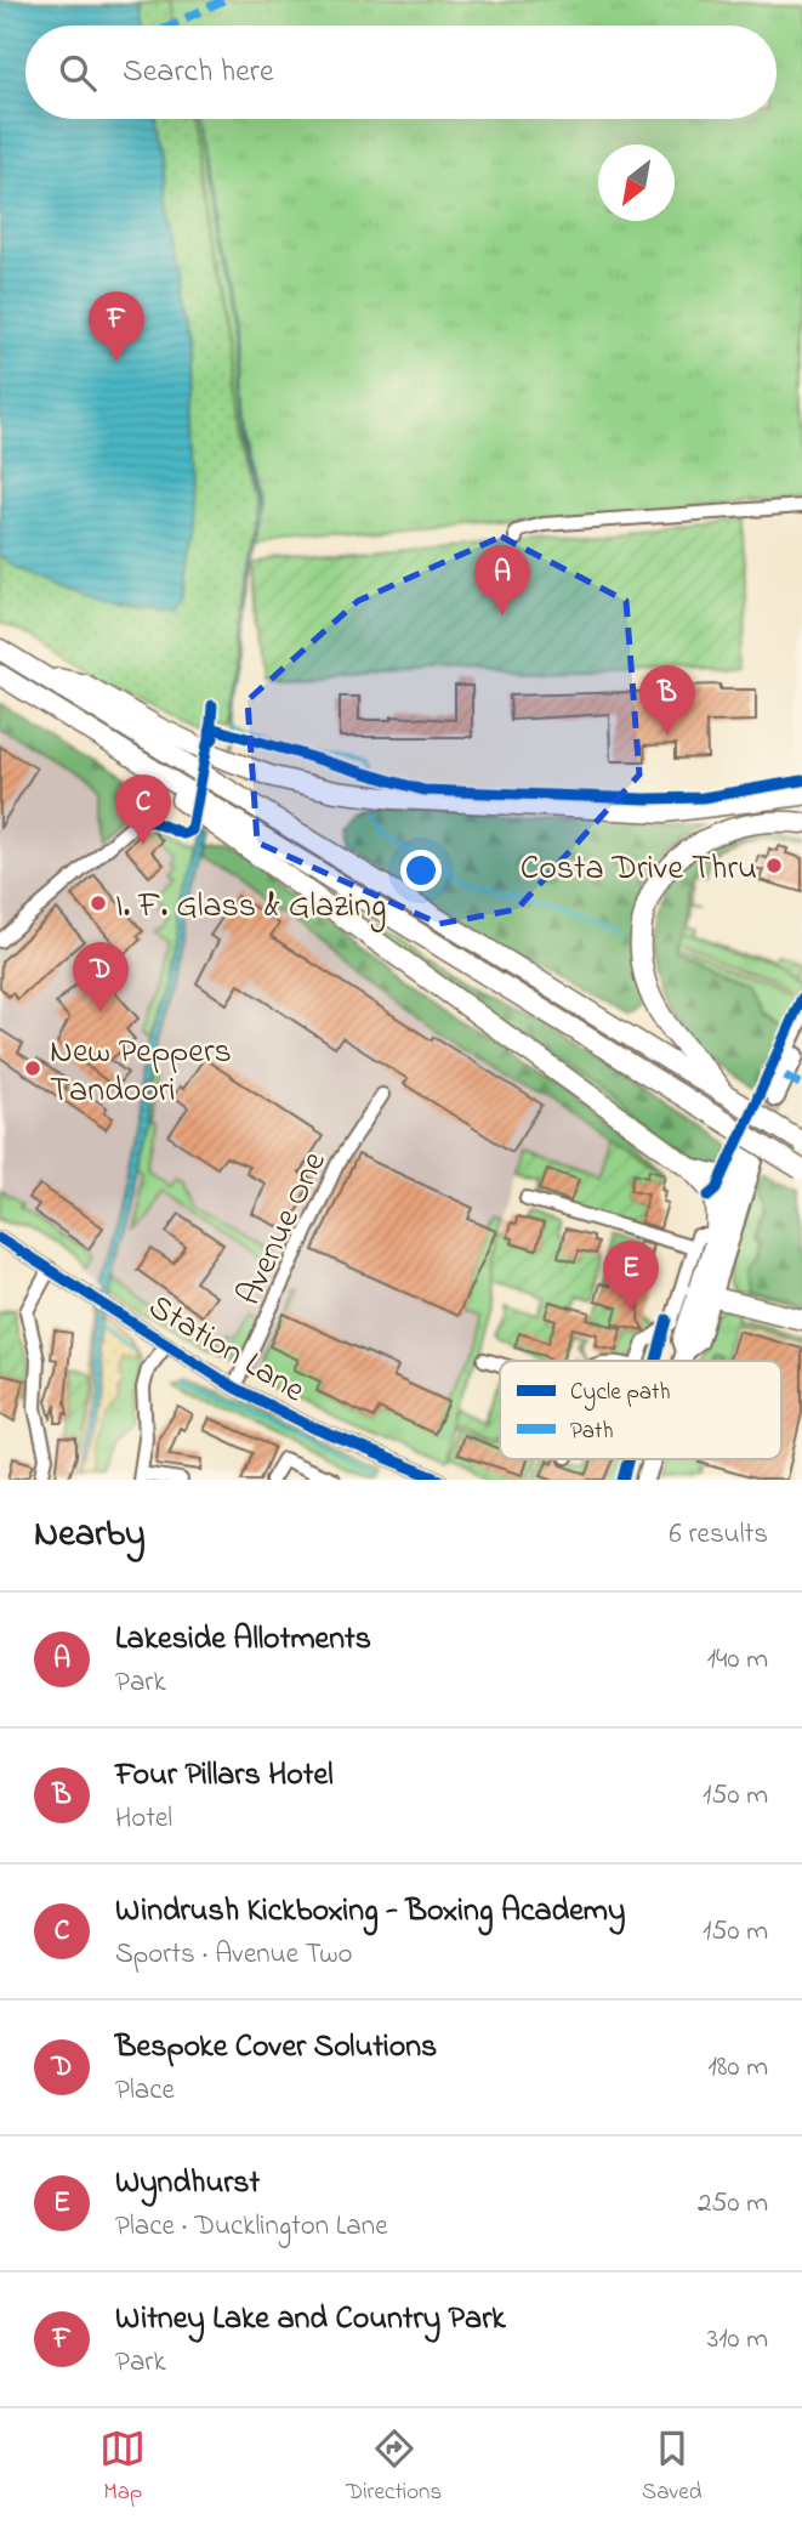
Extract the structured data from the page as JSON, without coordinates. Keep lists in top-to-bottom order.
{
  "streets": {
    "street": ["Avenue One", "Station Lane"]
  },
  "crossings": [
    ["Avenue One", "Station Lane"]
  ],
  "places": ["Costa Drive Thru", "I. F. Glass & Glazing", "New Peppers Tandoori"],
  "legend": ["Cycle path", "Path"],
  "north": "bottom left",
  "page": {
    "search": "Search here",
    "pins": [
      "F",
      "A",
      "B",
      "C",
      "D",
      "E"
    ],
    "heading": ["Nearby", "6 results"],
    "list": [
      {
        "mark": "A",
        "name": "Lakeside Allotments",
        "note": "Park",
        "value": "140 m"
      },
      {
        "mark": "B",
        "name": "Four Pillars Hotel",
        "note": "Hotel",
        "value": "150 m"
      },
      {
        "mark": "C",
        "name": "Windrush Kickboxing - Boxing Academy",
        "note": "Sports · Avenue Two",
        "value": "150 m"
      },
      {
        "mark": "D",
        "name": "Bespoke Cover Solutions",
        "note": "Place",
        "value": "180 m"
      },
      {
        "mark": "E",
        "name": "Wyndhurst",
        "note": "Place · Ducklington Lane",
        "value": "250 m"
      },
      {
        "mark": "F",
        "name": "Witney Lake and Country Park",
        "note": "Park",
        "value": "310 m"
      }
    ],
    "nav": ["Map", "Directions", "Saved"]
  }
}
